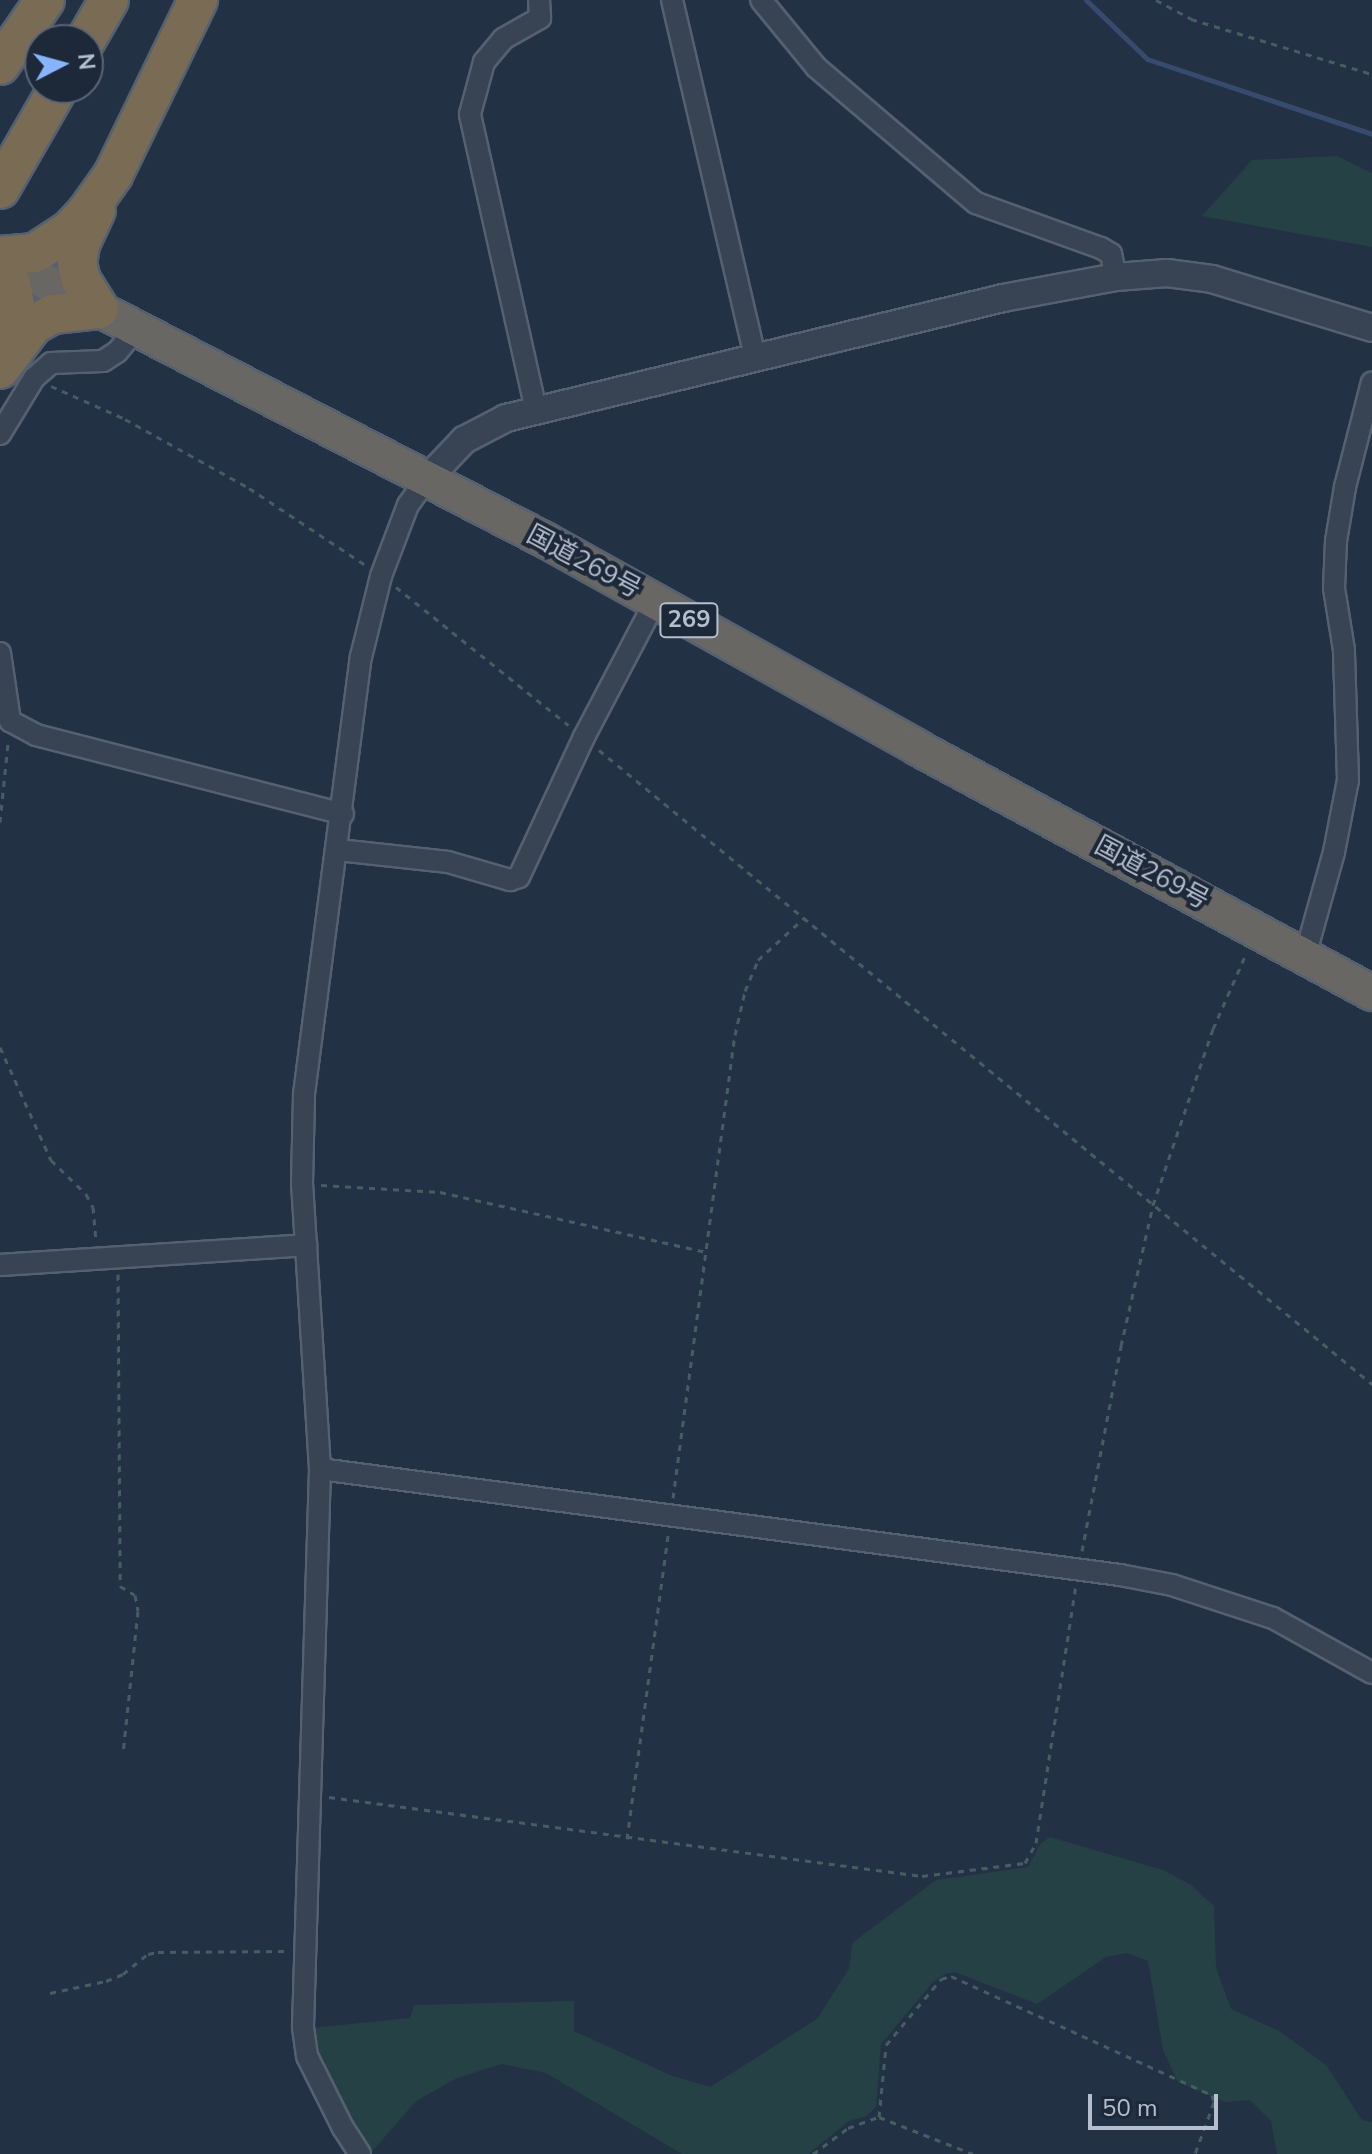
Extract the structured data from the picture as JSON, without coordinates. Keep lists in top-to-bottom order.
{
  "streets": {
    "highway": ["国道269号", "269"]
  },
  "scale_bar": "50 m",
  "north": "right"
}
